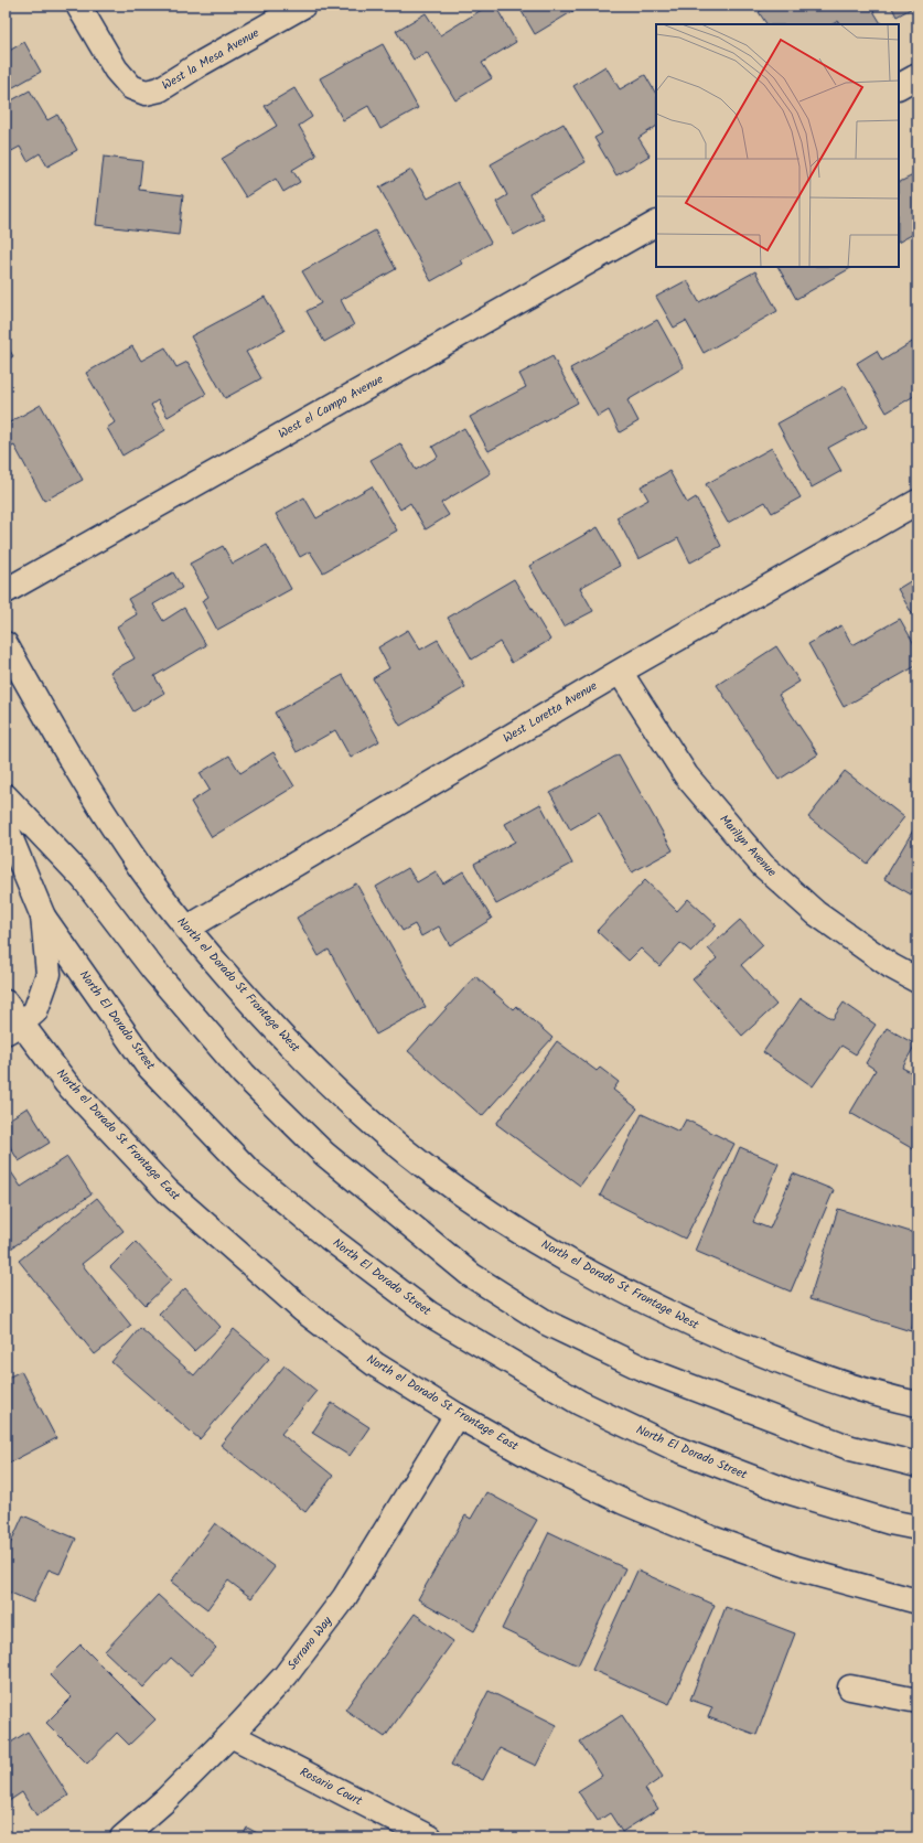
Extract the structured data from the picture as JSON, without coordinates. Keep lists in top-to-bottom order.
{
  "streets": {
    "street": [
      "West la Mesa Avenue",
      "West el Campo Avenue",
      "West Loretta Avenue",
      "Marilyn Avenue",
      "North el Dorado St Frontage West",
      "North El Dorado Street",
      "North el Dorado St Frontage East",
      "Serrano Way",
      "Rosario Court"
    ]
  },
  "crossings": [
    ["West Loretta Avenue", "Marilyn Avenue"],
    ["West Loretta Avenue", "North el Dorado St Frontage West"],
    ["North el Dorado St Frontage East", "Serrano Way"],
    ["Serrano Way", "Rosario Court"]
  ]
}
